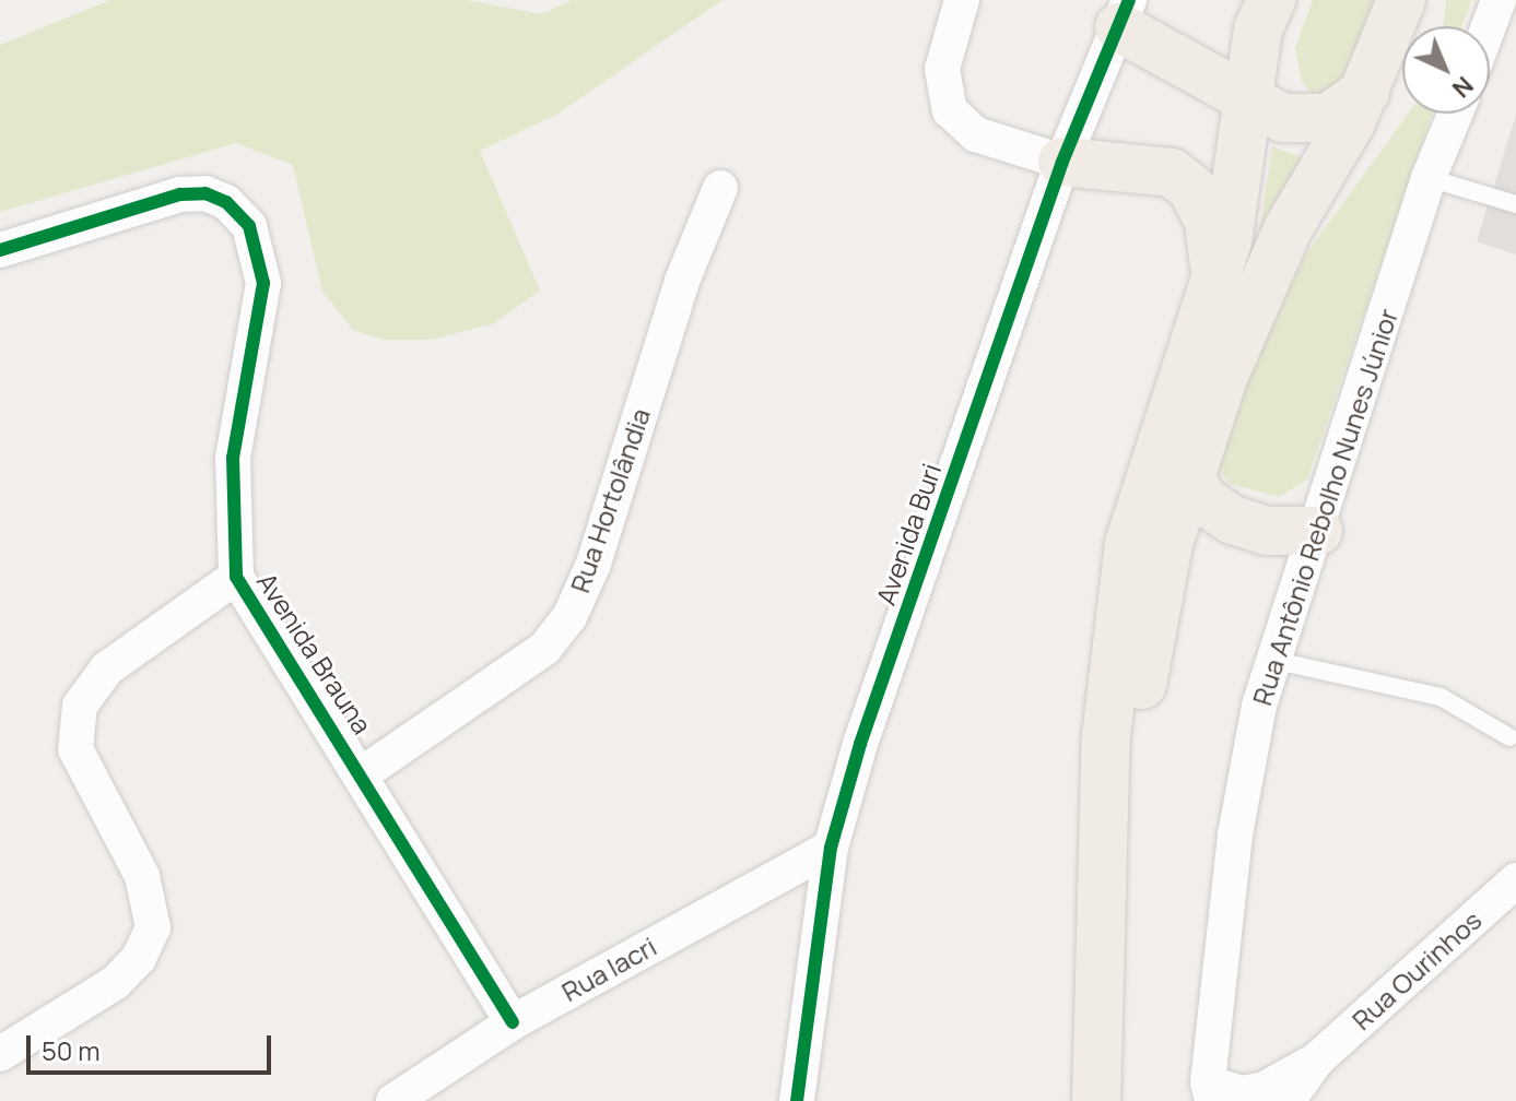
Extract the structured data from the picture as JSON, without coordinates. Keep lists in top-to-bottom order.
{
  "streets": {
    "street": [
      "Rua Hortolândia",
      "Rua Antônio Rebolho Nunes Júnior",
      "Avenida Buri",
      "Avenida Brauna",
      "Rua Iacri",
      "Rua Ourinhos"
    ]
  },
  "crossings": [
    ["Rua Hortolândia", "Avenida Brauna"],
    ["Rua Antônio Rebolho Nunes Júnior", "Rua Ourinhos"],
    ["Avenida Buri", "Rua Iacri"],
    ["Avenida Brauna", "Rua Iacri"]
  ],
  "scale_bar": "50 m",
  "north": "bottom right"
}
